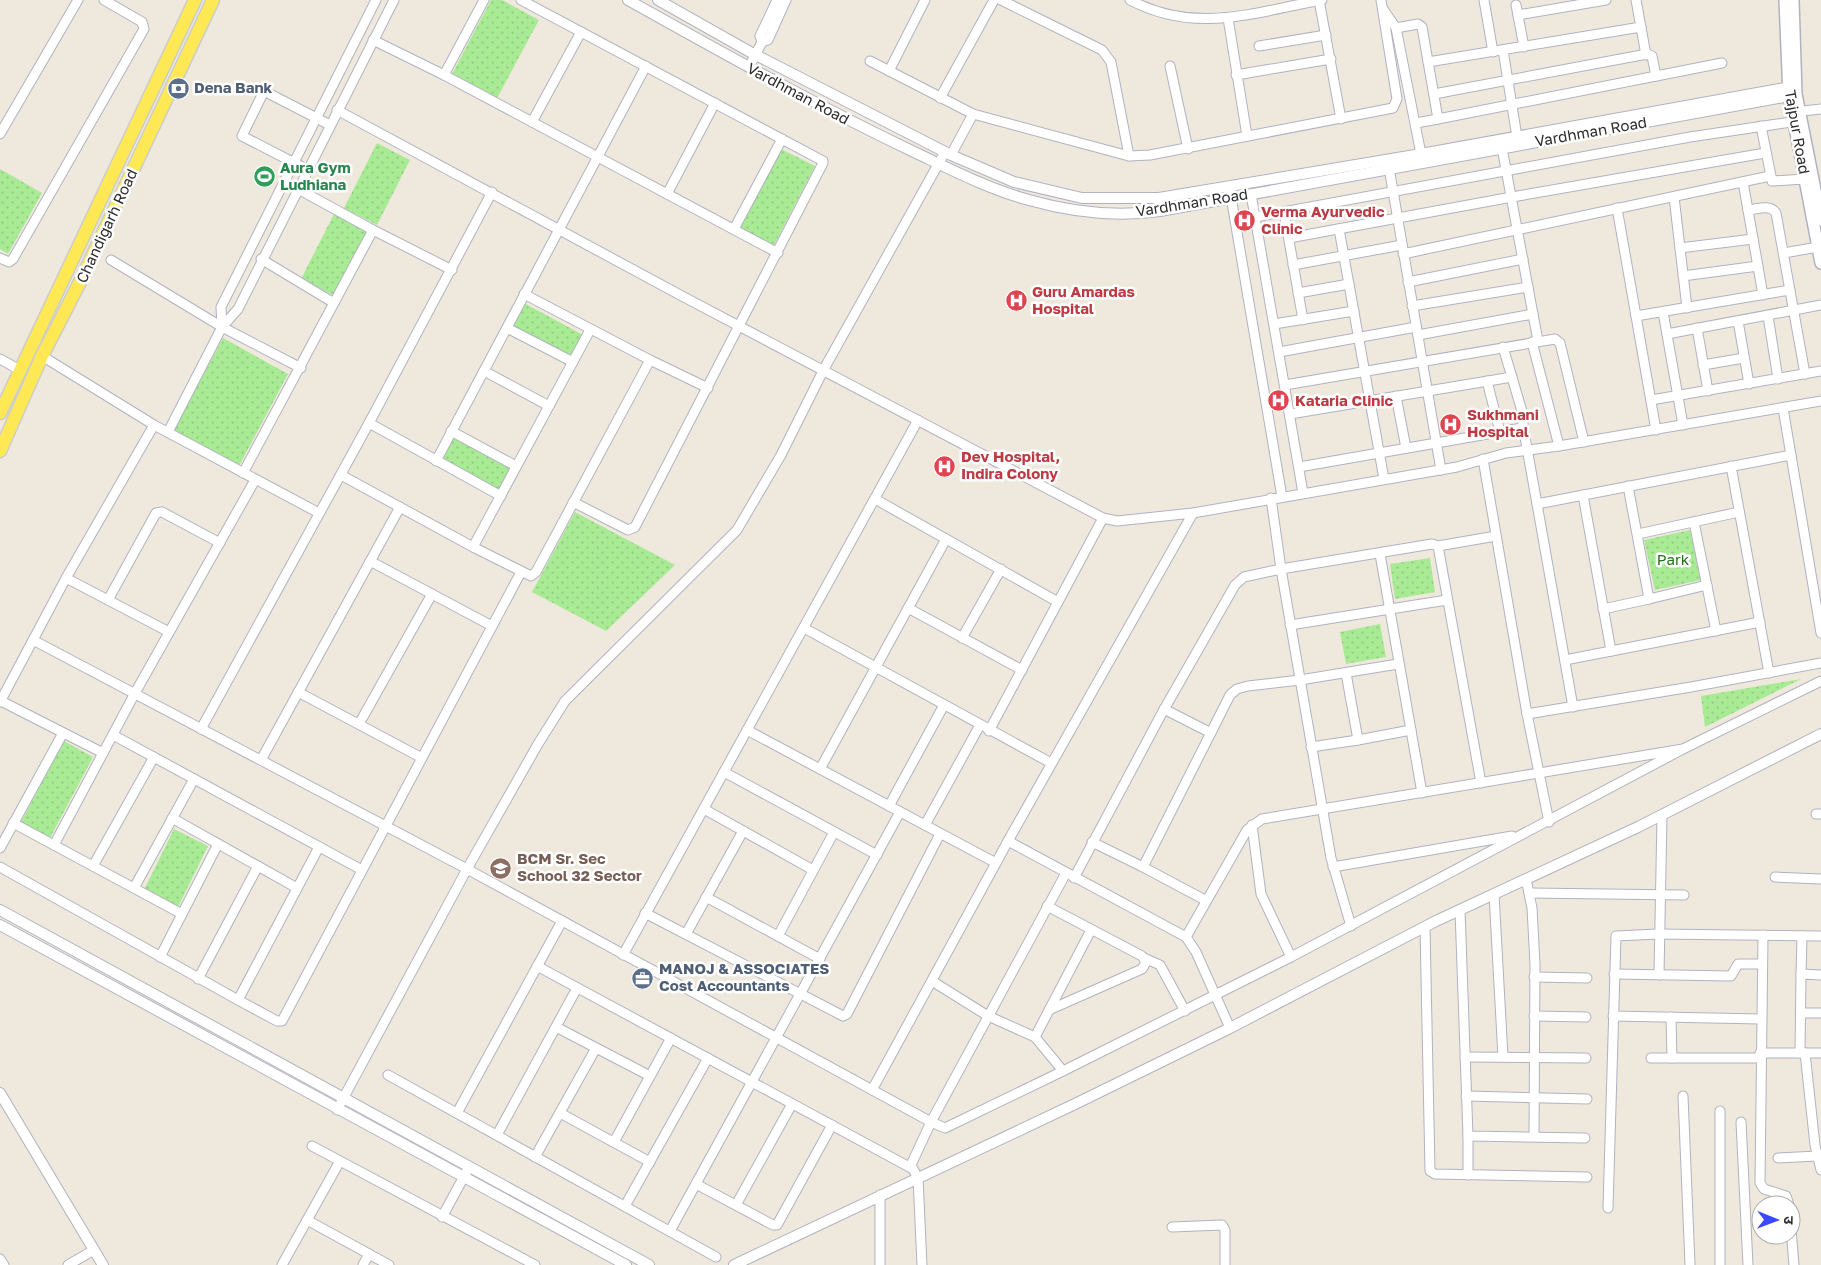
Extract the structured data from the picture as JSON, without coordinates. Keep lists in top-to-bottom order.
{
  "streets": {
    "main road": ["Tajpur Road", "Chandigarh Road"],
    "street": ["Vardhman Road"]
  },
  "crossings": [
    ["Vardhman Road", "Tajpur Road"]
  ],
  "parks": ["Park"],
  "places": {
    "bank": ["Dena Bank"],
    "sports": ["Aura Gym Ludhiana"],
    "hospital": [
      "Verma Ayurvedic Clinic",
      "Guru Amardas Hospital",
      "Kataria Clinic",
      "Sukhmani Hospital",
      "Dev Hospital, Indira Colony"
    ],
    "school or university": ["BCM Sr. Sec School 32 Sector"],
    "office": ["MANOJ & ASSOCIATES Cost Accountants"]
  },
  "north": "right"
}
